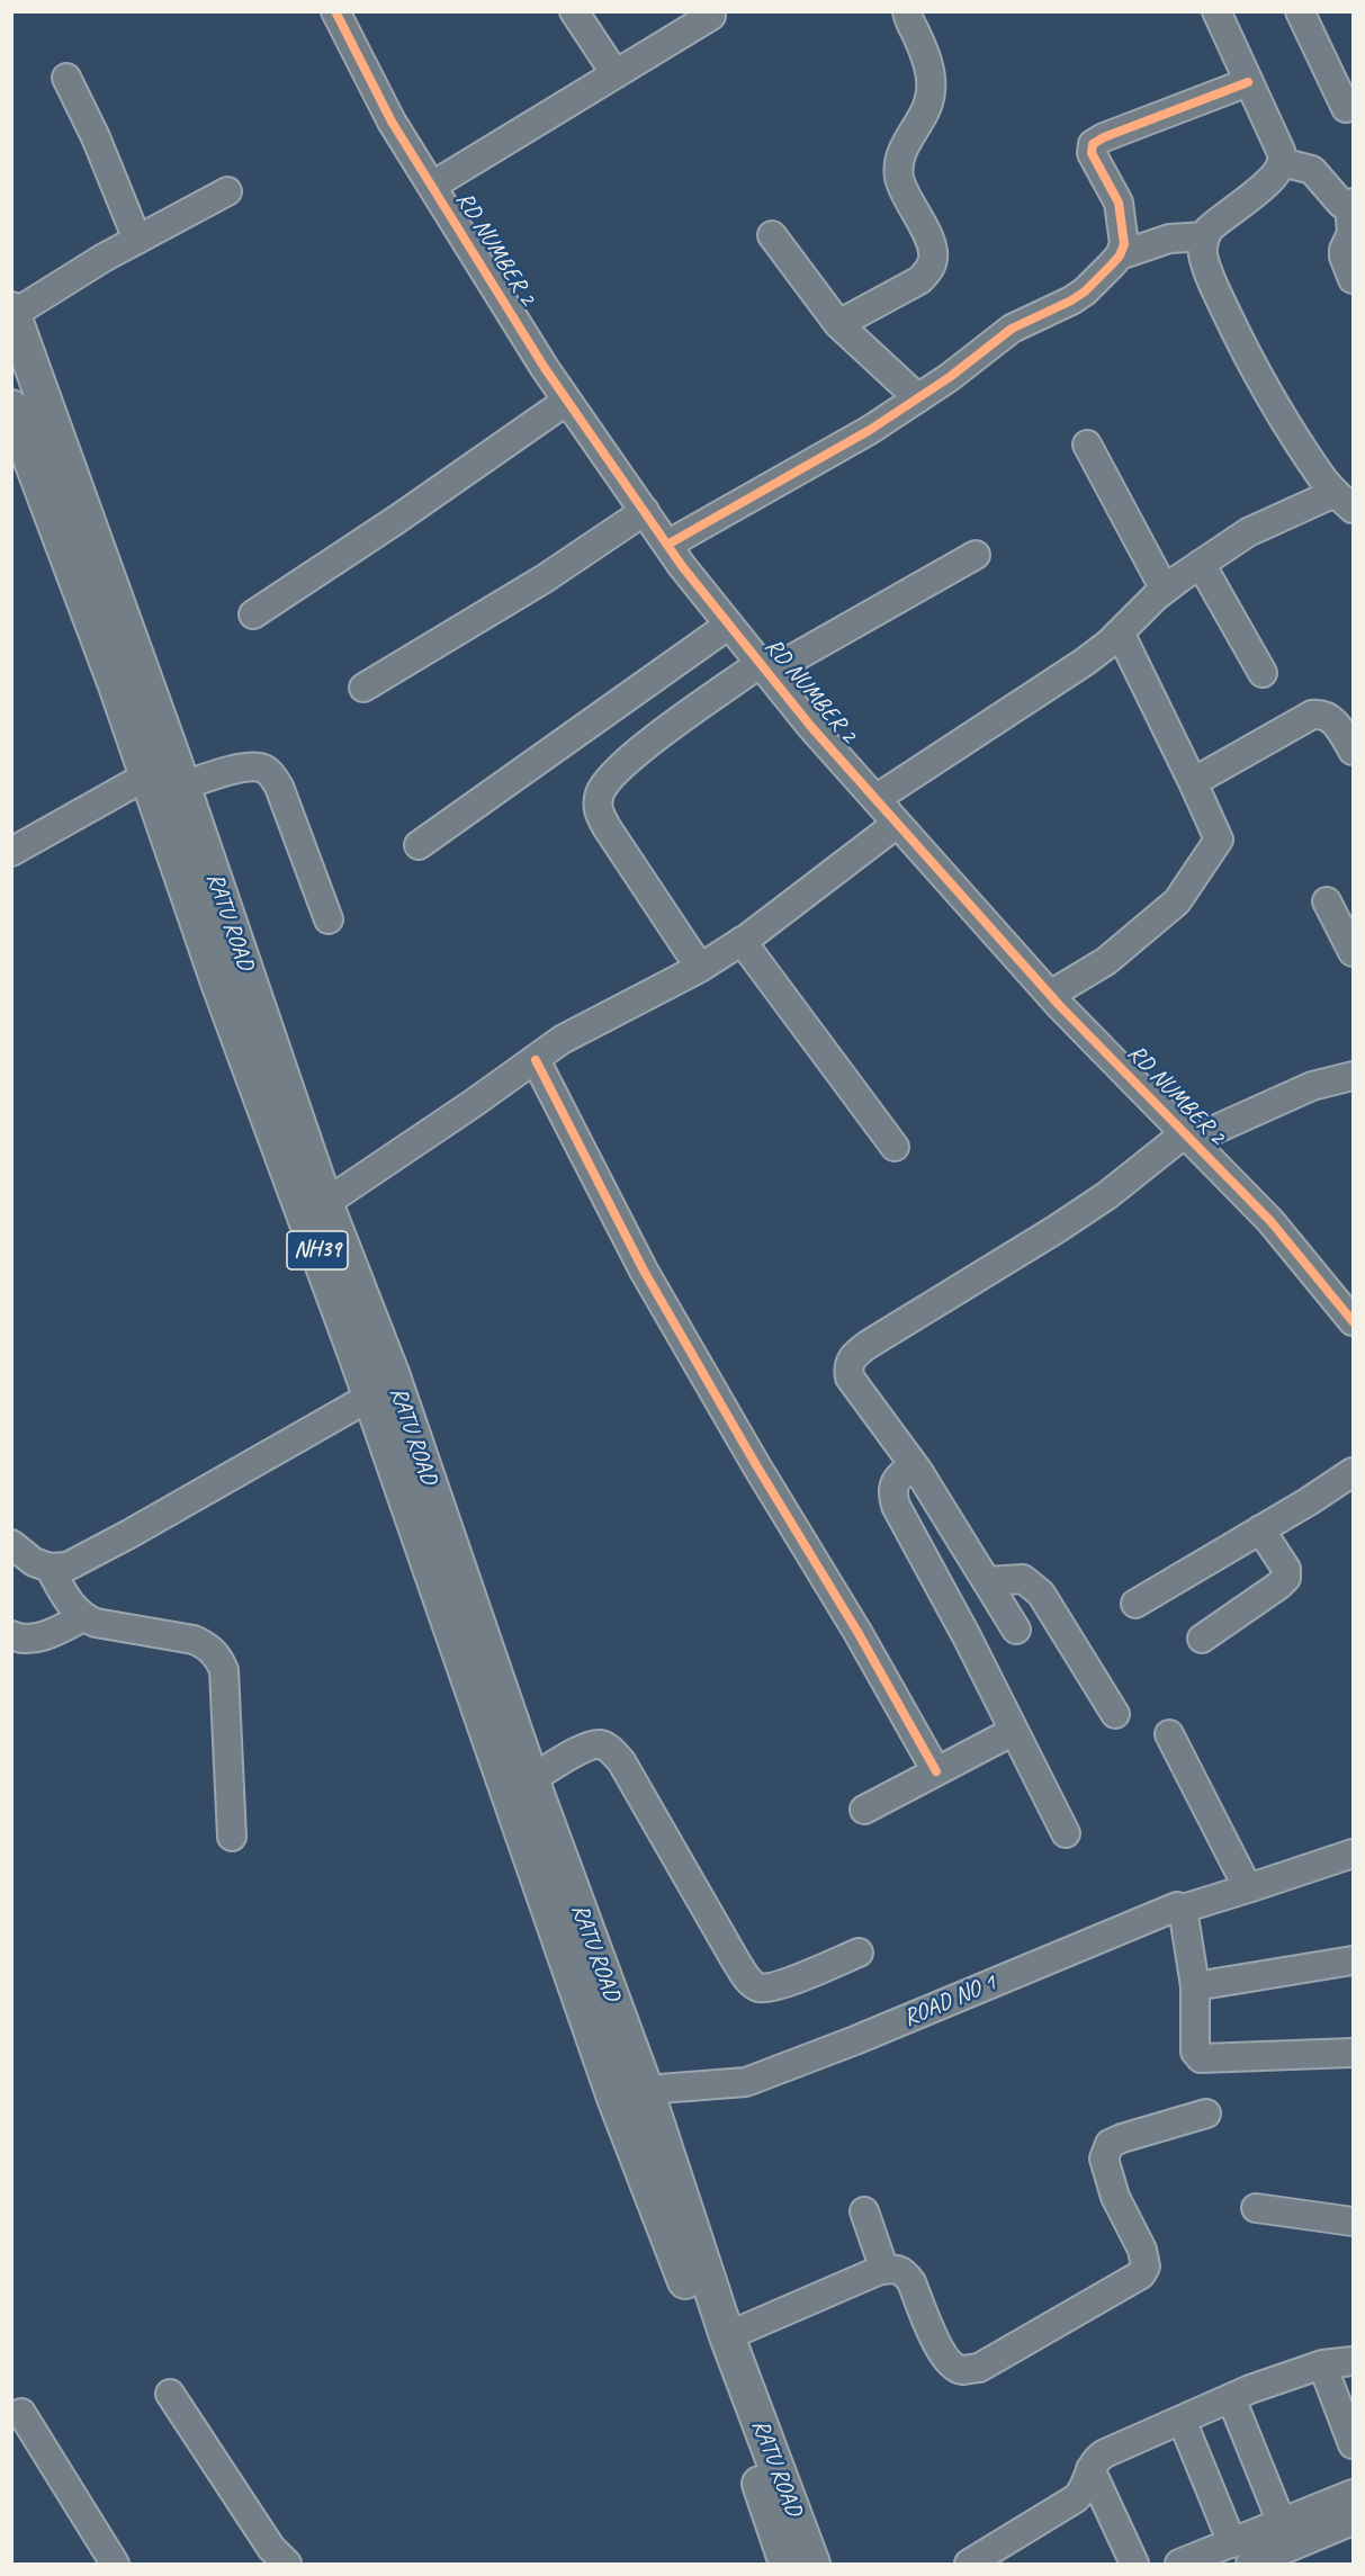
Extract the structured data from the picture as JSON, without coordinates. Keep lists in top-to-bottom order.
{
  "streets": {
    "main road": ["RATU ROAD", "NH39"],
    "street": ["RD NUMBER 2", "ROAD NO 1"]
  },
  "crossings": [
    ["RATU ROAD", "ROAD NO 1"]
  ]
}
